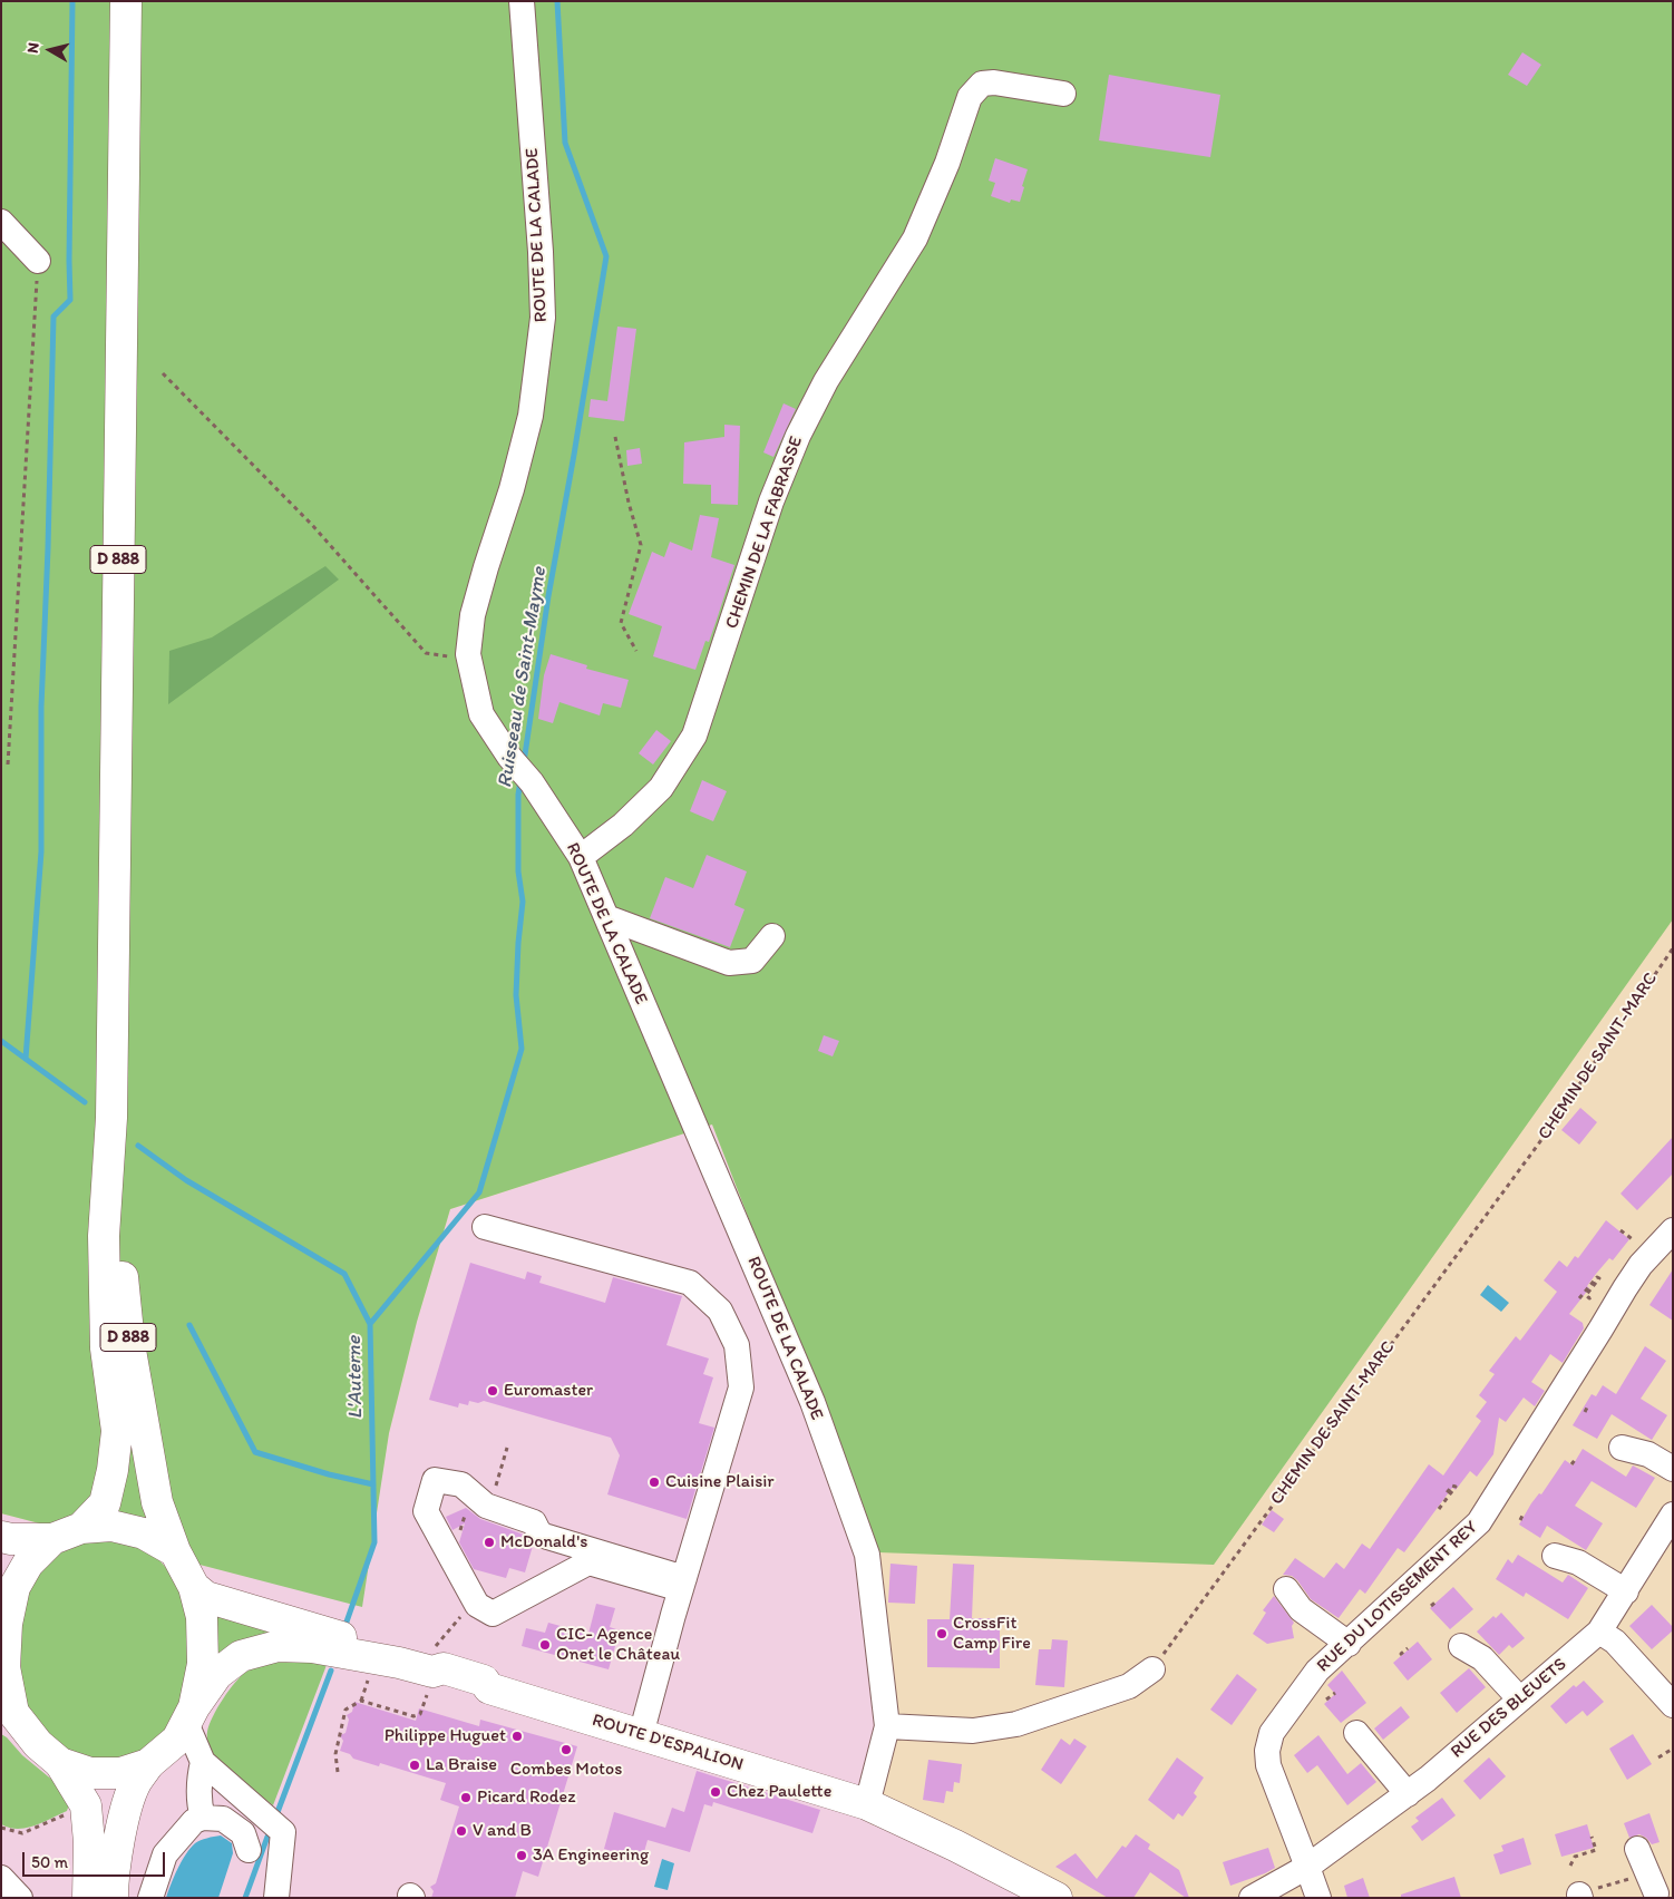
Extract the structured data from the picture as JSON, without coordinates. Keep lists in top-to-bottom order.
{
  "streets": {
    "main road": ["D 888", "ROUTE D'ESPALION"],
    "street": [
      "ROUTE DE LA CALADE",
      "CHEMIN DE LA FABRASSE",
      "RUE DU LOTISSEMENT REY",
      "RUE DES BLEUETS"
    ],
    "path": ["CHEMIN DE SAINT-MARC"]
  },
  "crossings": [
    ["ROUTE DE LA CALADE", "CHEMIN DE LA FABRASSE"],
    ["ROUTE DE LA CALADE", "ROUTE D'ESPALION"],
    ["RUE DU LOTISSEMENT REY", "RUE DES BLEUETS"]
  ],
  "water": ["Ruisseau de Saint-Mayme", "L'Auterne"],
  "places": [
    "Euromaster",
    "Cuisine Plaisir",
    "McDonald's",
    "CrossFit Camp Fire",
    "CIC- Agence Onet le Château",
    "Philippe Huguet",
    "Combes Motos",
    "La Braise",
    "Chez Paulette",
    "Picard Rodez",
    "V and B",
    "3A Engineering"
  ],
  "scale_bar": "50 m",
  "north": "left"
}
